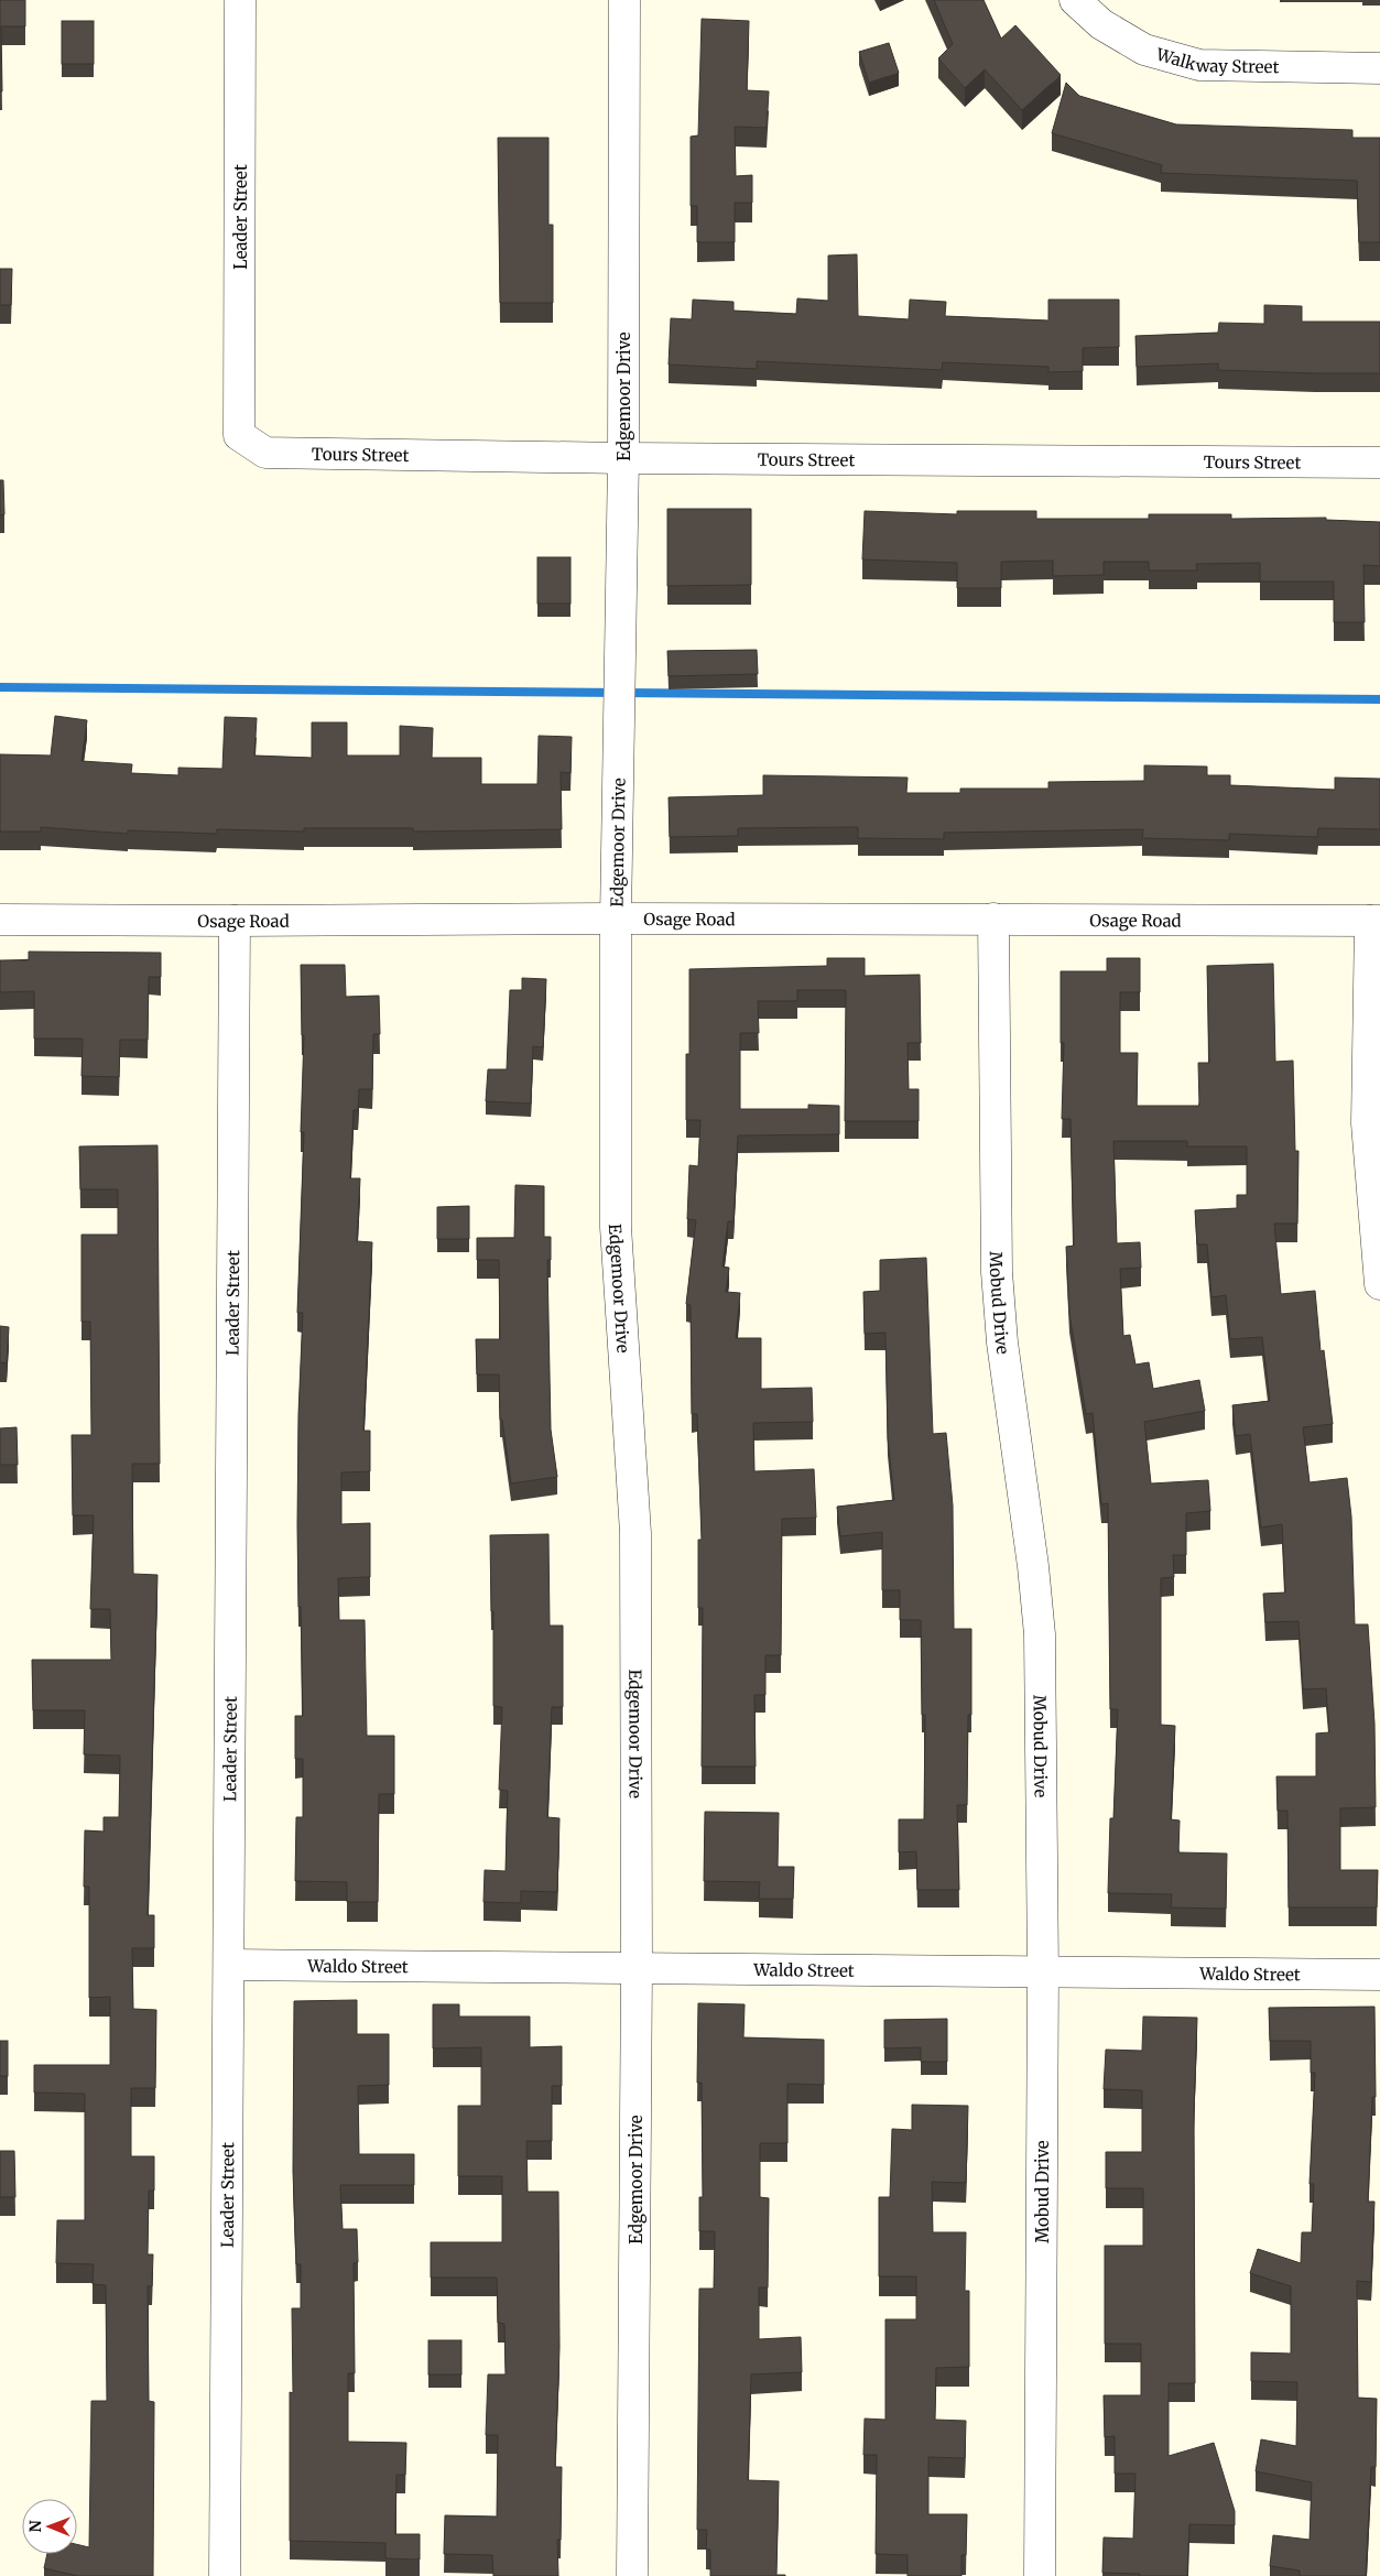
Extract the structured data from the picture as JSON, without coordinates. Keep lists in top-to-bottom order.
{
  "streets": {
    "street": [
      "Walkway Street",
      "Leader Street",
      "Edgemoor Drive",
      "Tours Street",
      "Osage Road",
      "Mobud Drive",
      "Waldo Street"
    ]
  },
  "crossings": [
    ["Leader Street", "Tours Street"],
    ["Leader Street", "Osage Road"],
    ["Leader Street", "Waldo Street"],
    ["Edgemoor Drive", "Tours Street"],
    ["Edgemoor Drive", "Osage Road"],
    ["Edgemoor Drive", "Waldo Street"],
    ["Osage Road", "Mobud Drive"],
    ["Mobud Drive", "Waldo Street"]
  ],
  "north": "left"
}
